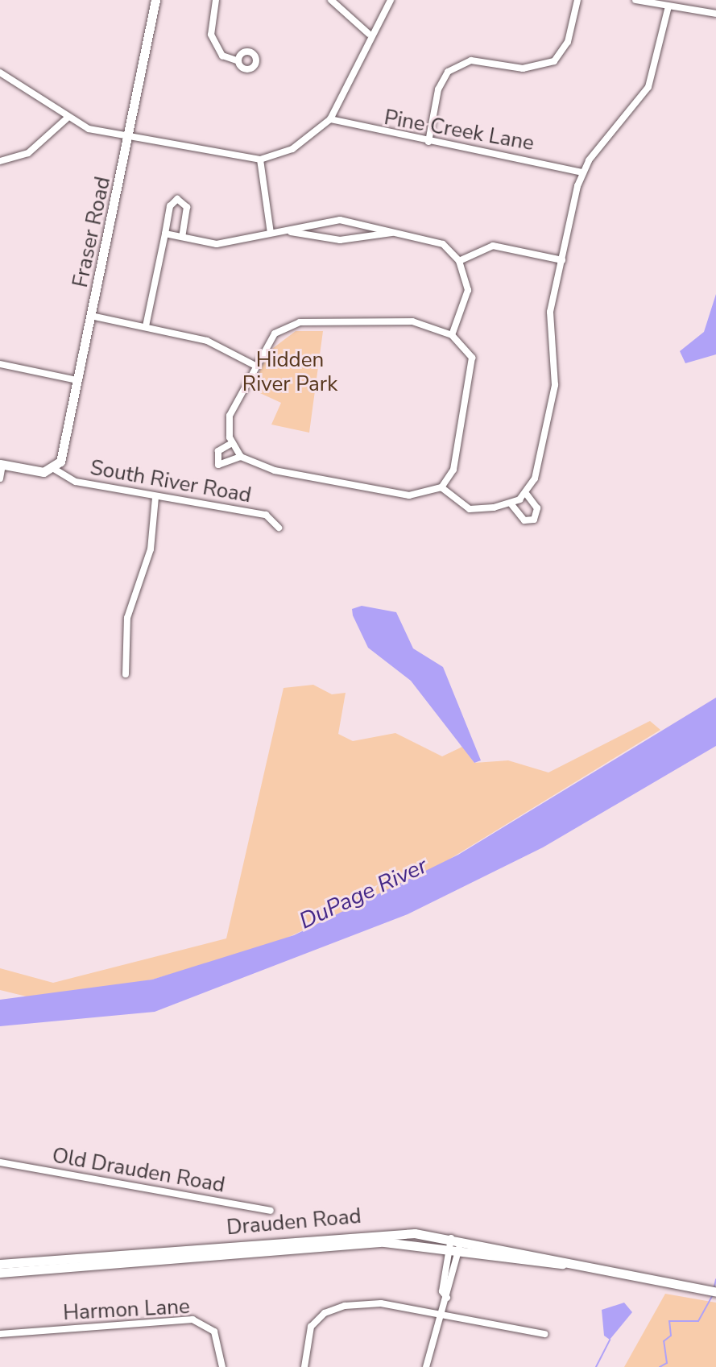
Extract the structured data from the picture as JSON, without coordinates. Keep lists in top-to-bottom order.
{
  "streets": {
    "street": [
      "Pine Creek Lane",
      "Fraser Road",
      "South River Road",
      "Old Drauden Road",
      "Drauden Road",
      "Harmon Lane"
    ]
  },
  "crossings": [
    ["Fraser Road", "South River Road"]
  ],
  "water": ["DuPage River"],
  "parks": ["Hidden River Park"]
}
